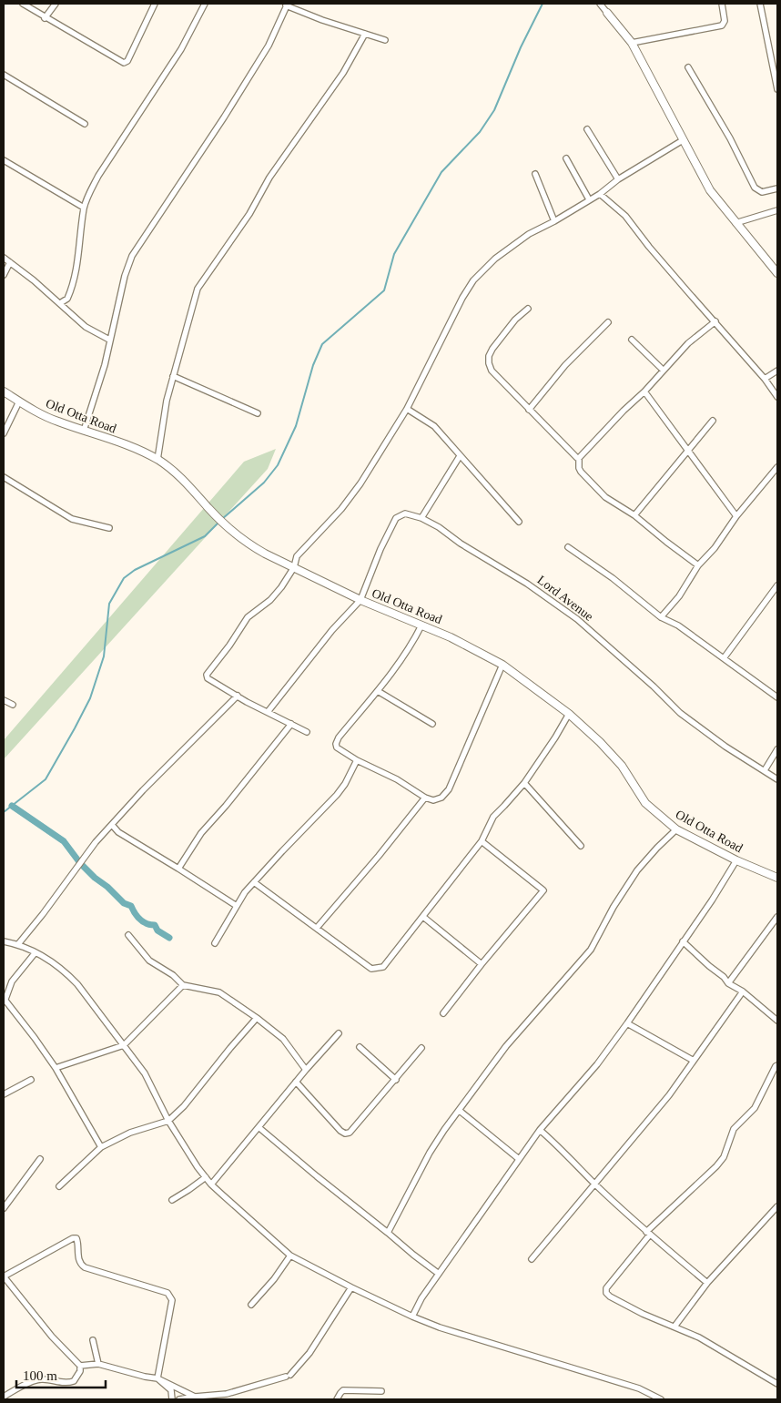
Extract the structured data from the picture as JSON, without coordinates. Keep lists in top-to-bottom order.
{
  "streets": {
    "street": ["Old Otta Road", "Lord Avenue"]
  },
  "crossings": [
    ["Old Otta Road", "Lord Avenue"]
  ],
  "scale_bar": "100 m"
}
